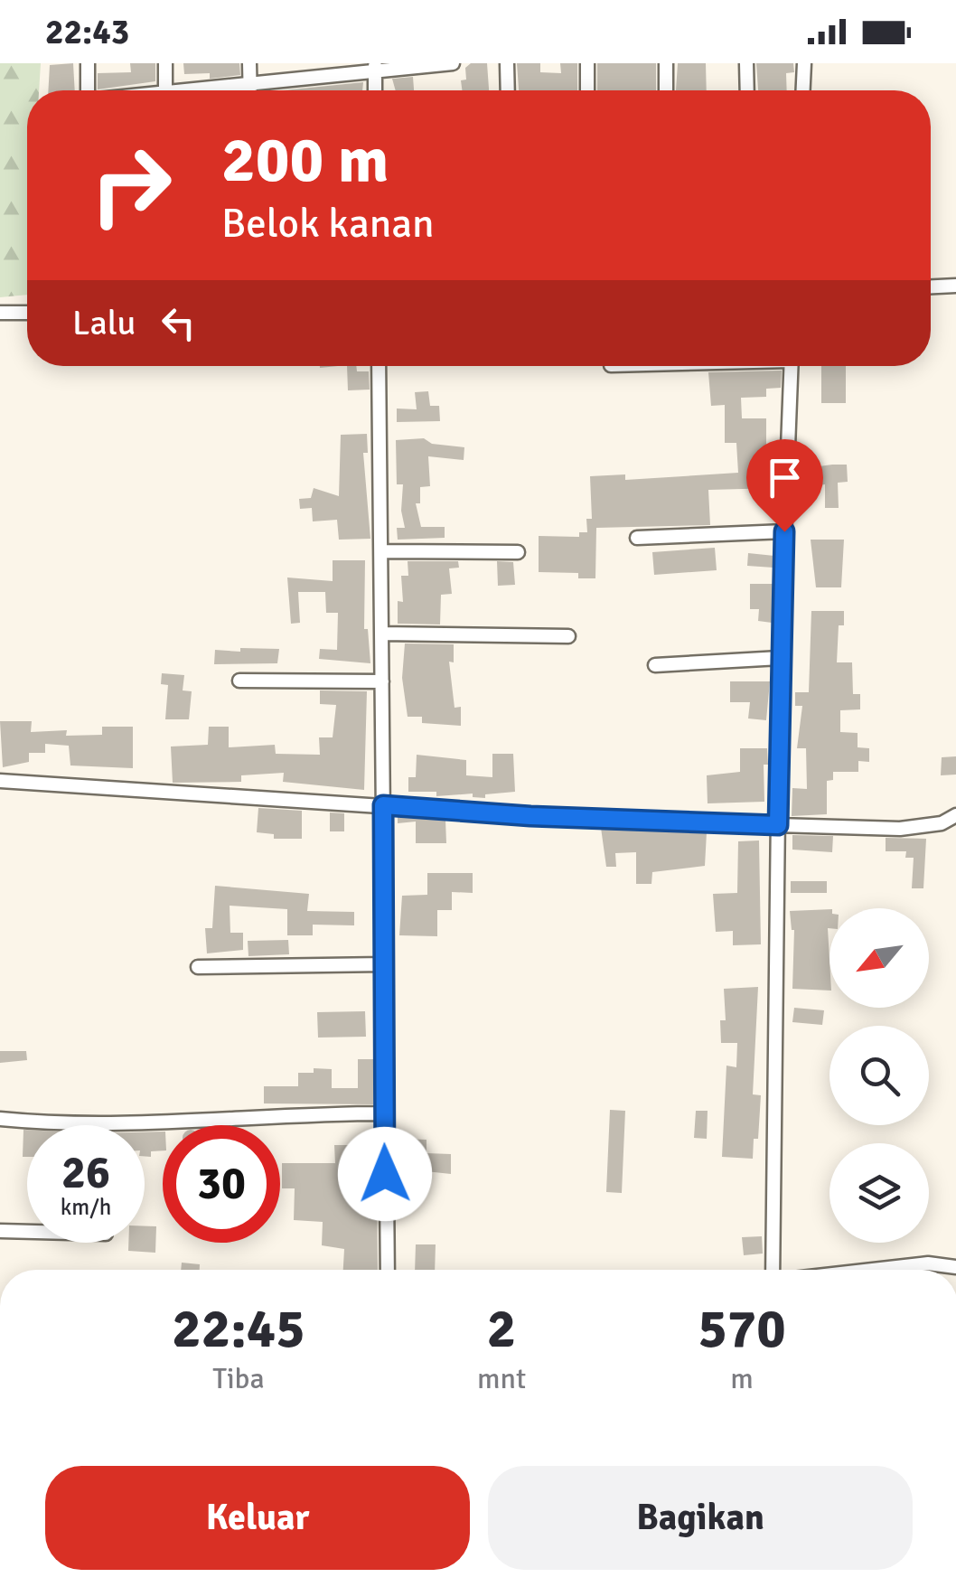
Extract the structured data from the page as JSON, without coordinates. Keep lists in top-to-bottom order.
{
  "north": "bottom left",
  "page": {
    "status": "22:43",
    "turn": ["200 m", "Belok kanan"],
    "then": "Lalu",
    "speed": "26 km/h",
    "limit": "30",
    "eta": [
      "22:45",
      "Tiba",
      "2",
      "mnt",
      "570",
      "m"
    ],
    "buttons": ["Keluar", "Bagikan"]
  }
}
